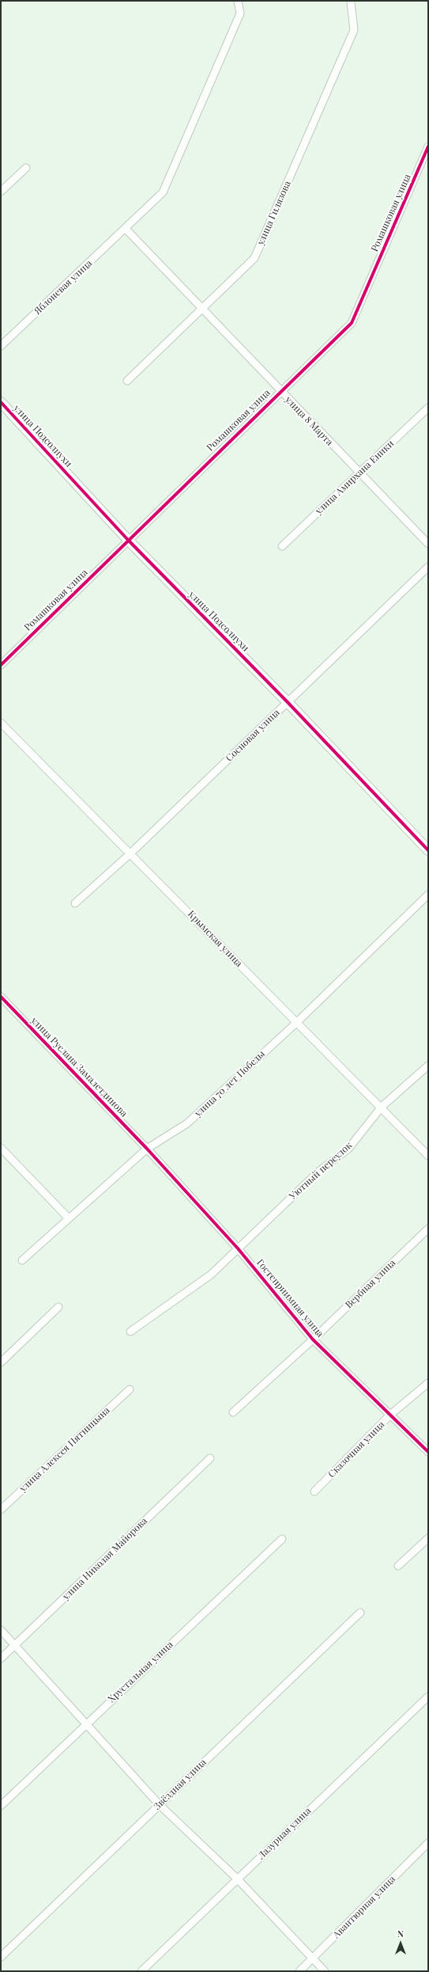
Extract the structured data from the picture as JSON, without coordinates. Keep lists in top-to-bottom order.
{
  "streets": {
    "street": [
      "улица Гилязова",
      "Ромашковая улица",
      "Яблоневая улица",
      "улица 8 Марта",
      "улица Подсолнухи",
      "улица Амирхана Еники",
      "Сосновая улица",
      "Крымская улица",
      "улица Руслана Замалетдинова",
      "улица 70 лет Победы",
      "Уютный переулок",
      "Вербная улица",
      "Гостеприимная улица",
      "улица Алексея Пятницына",
      "Сказочная улица",
      "улица Николая Майорова",
      "Хрустальная улица",
      "Звёздная улица",
      "Лазурная улица",
      "Авантюрная улица"
    ]
  },
  "crossings": [
    ["улица Гилязова", "улица 8 Марта"],
    ["Ромашковая улица", "улица 8 Марта"],
    ["Ромашковая улица", "улица Подсолнухи"],
    ["Яблоневая улица", "улица 8 Марта"],
    ["улица 8 Марта", "улица Амирхана Еники"],
    ["улица Подсолнухи", "Сосновая улица"],
    ["Сосновая улица", "Крымская улица"],
    ["Крымская улица", "улица 70 лет Победы"],
    ["Крымская улица", "Уютный переулок"],
    ["улица Руслана Замалетдинова", "улица 70 лет Победы"],
    ["улица Руслана Замалетдинова", "Гостеприимная улица"],
    ["улица 70 лет Победы", "Гостеприимная улица"],
    ["Уютный переулок", "Гостеприимная улица"],
    ["Вербная улица", "Гостеприимная улица"],
    ["Гостеприимная улица", "Сказочная улица"]
  ],
  "north": "top"
}
